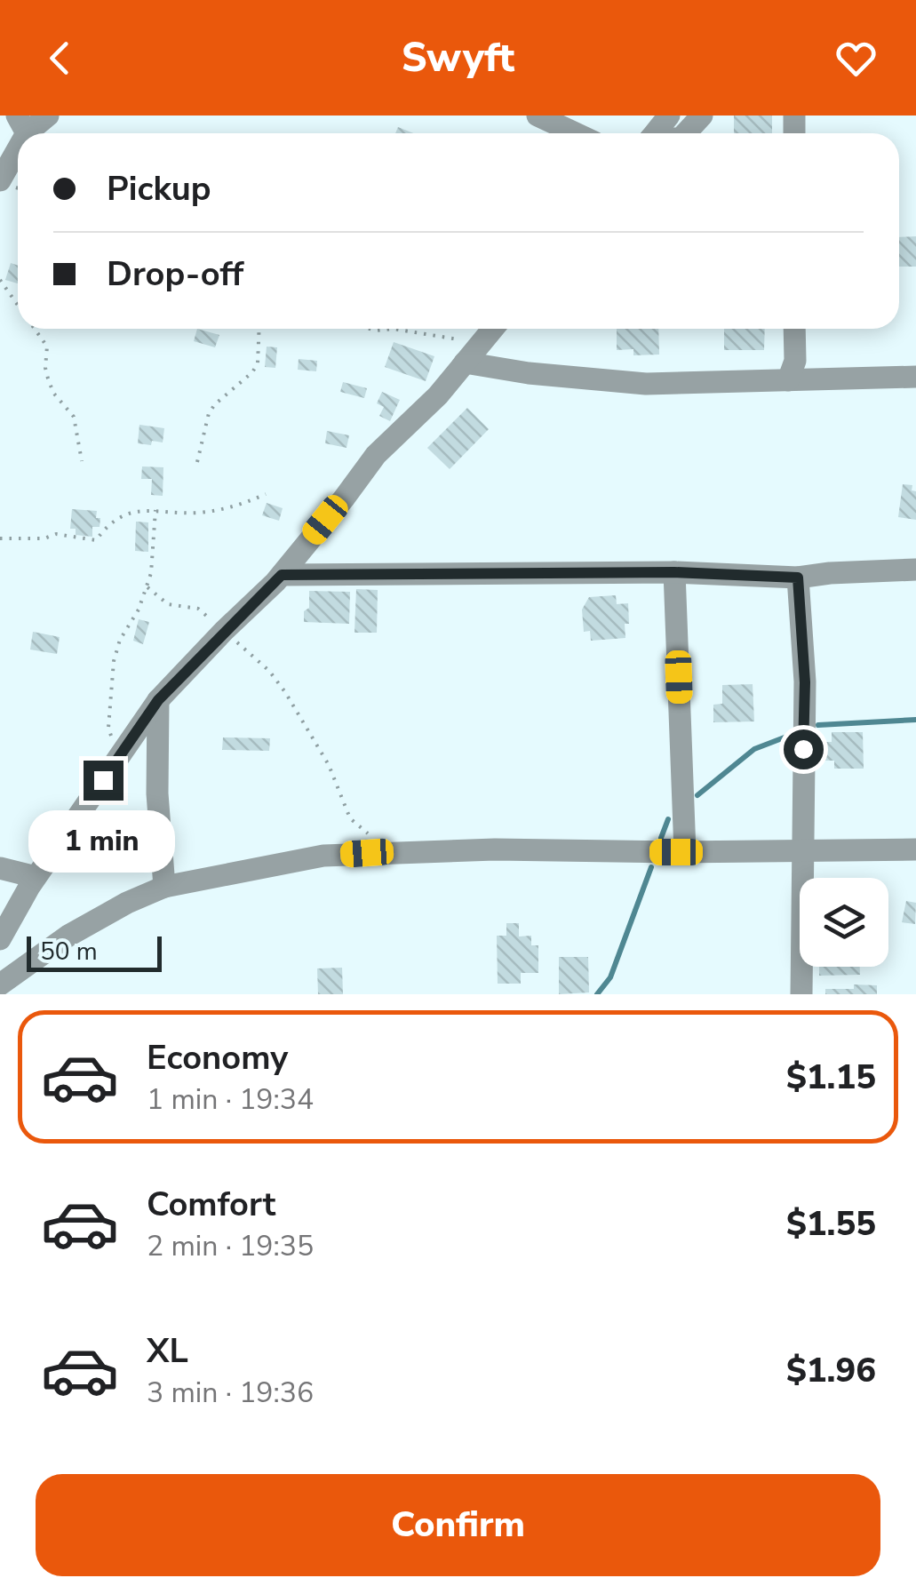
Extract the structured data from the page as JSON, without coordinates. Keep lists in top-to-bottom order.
{
  "scale_bar": "50 m",
  "page": {
    "header": "Swyft",
    "banner": ["Pickup", "Drop-off"],
    "bubble": "1 min",
    "scale": "50 m",
    "list": [
      {
        "name": "Economy",
        "note": "1 min · 19:34",
        "value": "$1.15"
      },
      {
        "name": "Comfort",
        "note": "2 min · 19:35",
        "value": "$1.55"
      },
      {
        "name": "XL",
        "note": "3 min · 19:36",
        "value": "$1.96"
      }
    ],
    "buttons": "Confirm"
  }
}
